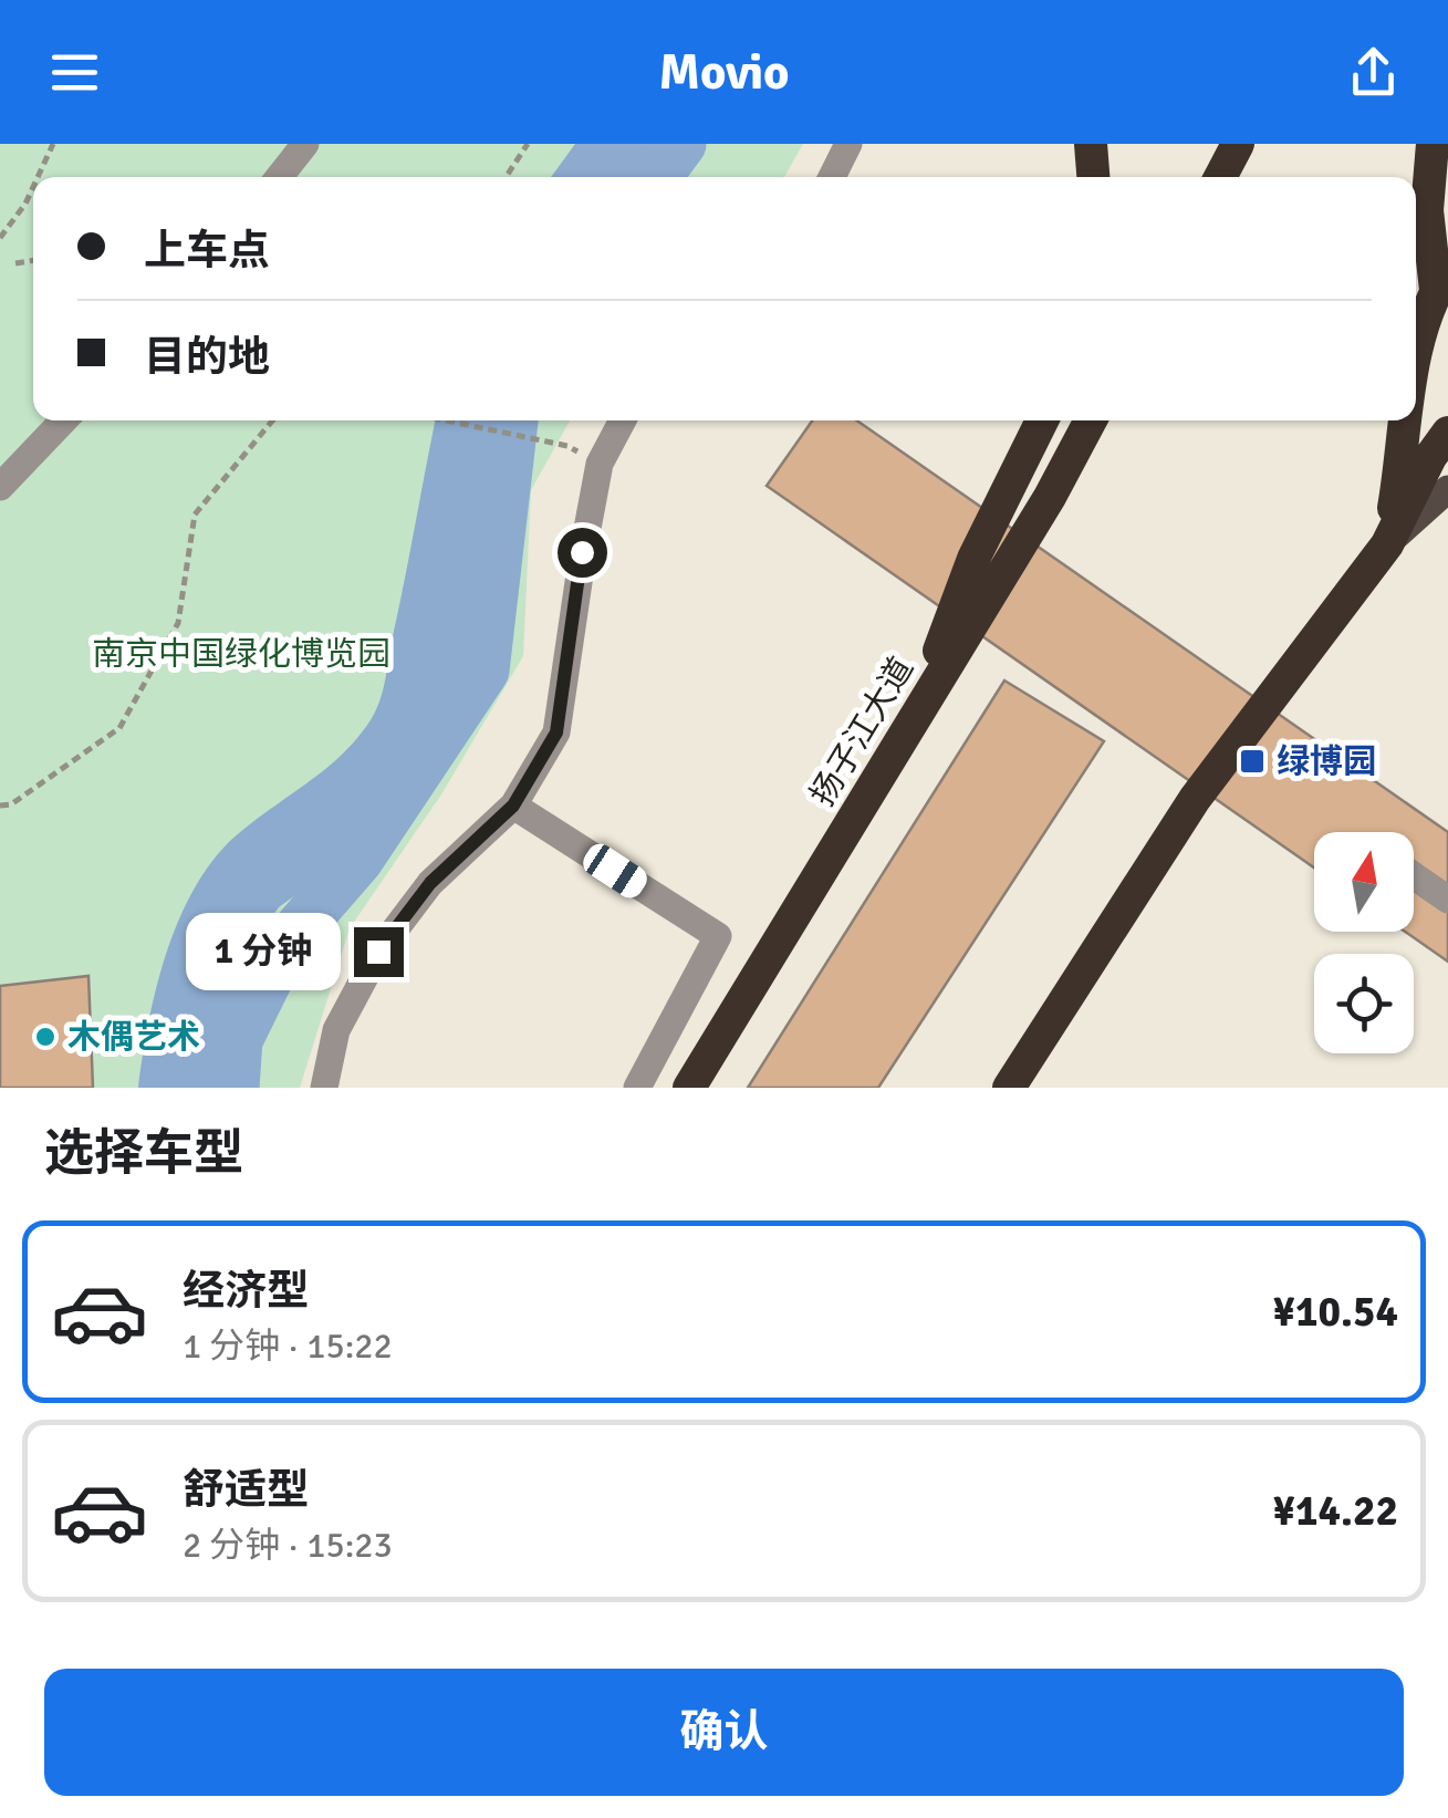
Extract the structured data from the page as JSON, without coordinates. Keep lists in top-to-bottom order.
{
  "streets": {
    "highway": ["扬子江大道"]
  },
  "parks": ["南京中国绿化博览园"],
  "places": {
    "transit": ["绿博园"],
    "other": ["木偶艺术"]
  },
  "north": "top",
  "page": {
    "header": "Movio",
    "banner": ["上车点", "目的地"],
    "bubble": "1 分钟",
    "heading": "选择车型",
    "list": [
      {
        "name": "经济型",
        "note": "1 分钟 · 15:22",
        "value": "¥10.54"
      },
      {
        "name": "舒适型",
        "note": "2 分钟 · 15:23",
        "value": "¥14.22"
      }
    ],
    "buttons": "确认"
  }
}
